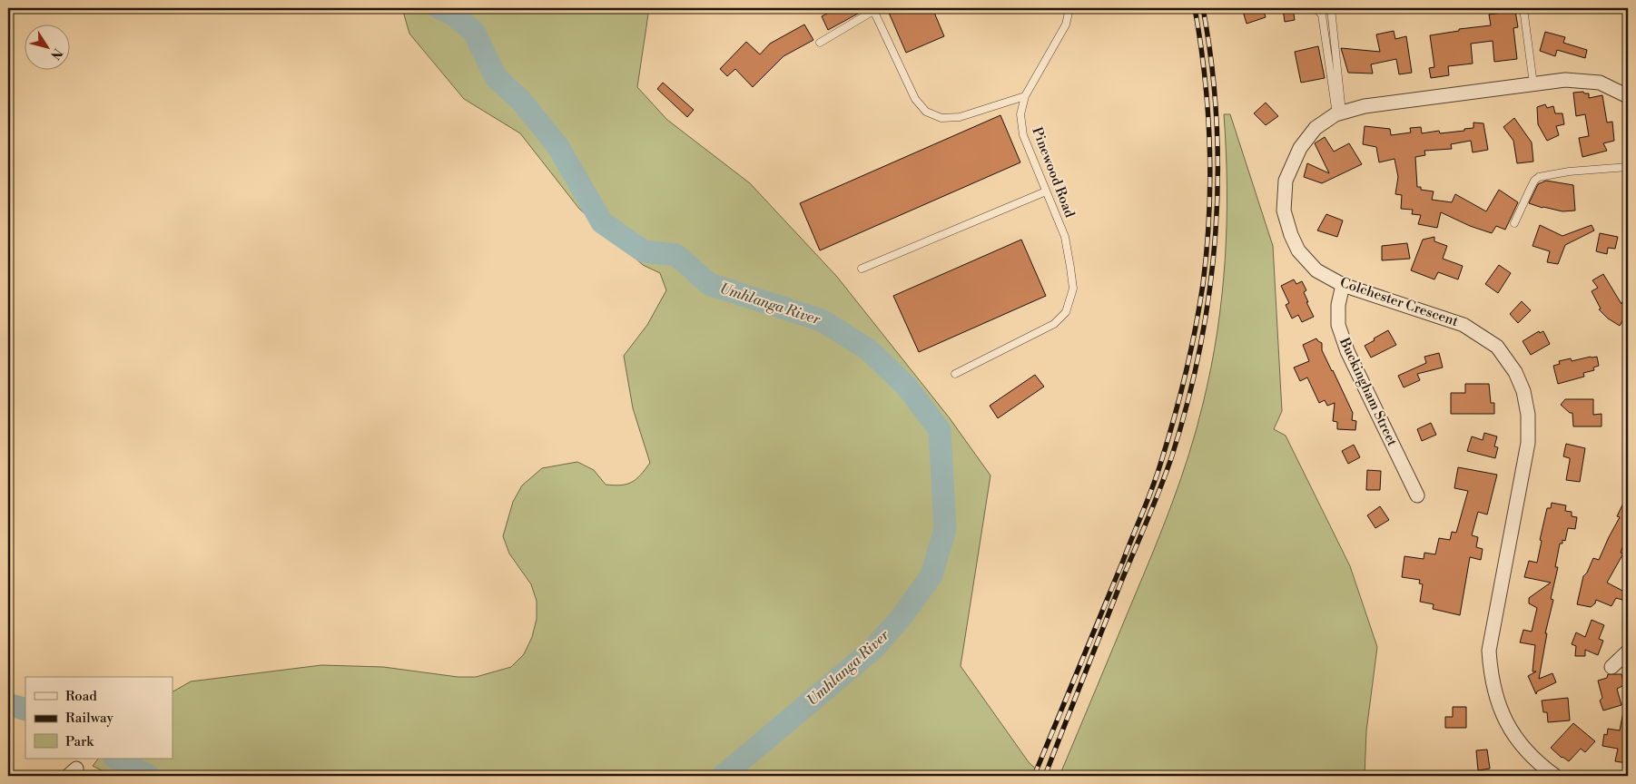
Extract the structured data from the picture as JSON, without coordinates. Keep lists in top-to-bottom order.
{
  "streets": {
    "street": ["Colchester Crescent", "Buckingham Street"],
    "lane": ["Pinewood Road"]
  },
  "crossings": [
    ["Colchester Crescent", "Buckingham Street"]
  ],
  "water": ["Umhlanga River"],
  "legend": ["Road", "Railway", "Park"],
  "north": "bottom right"
}
